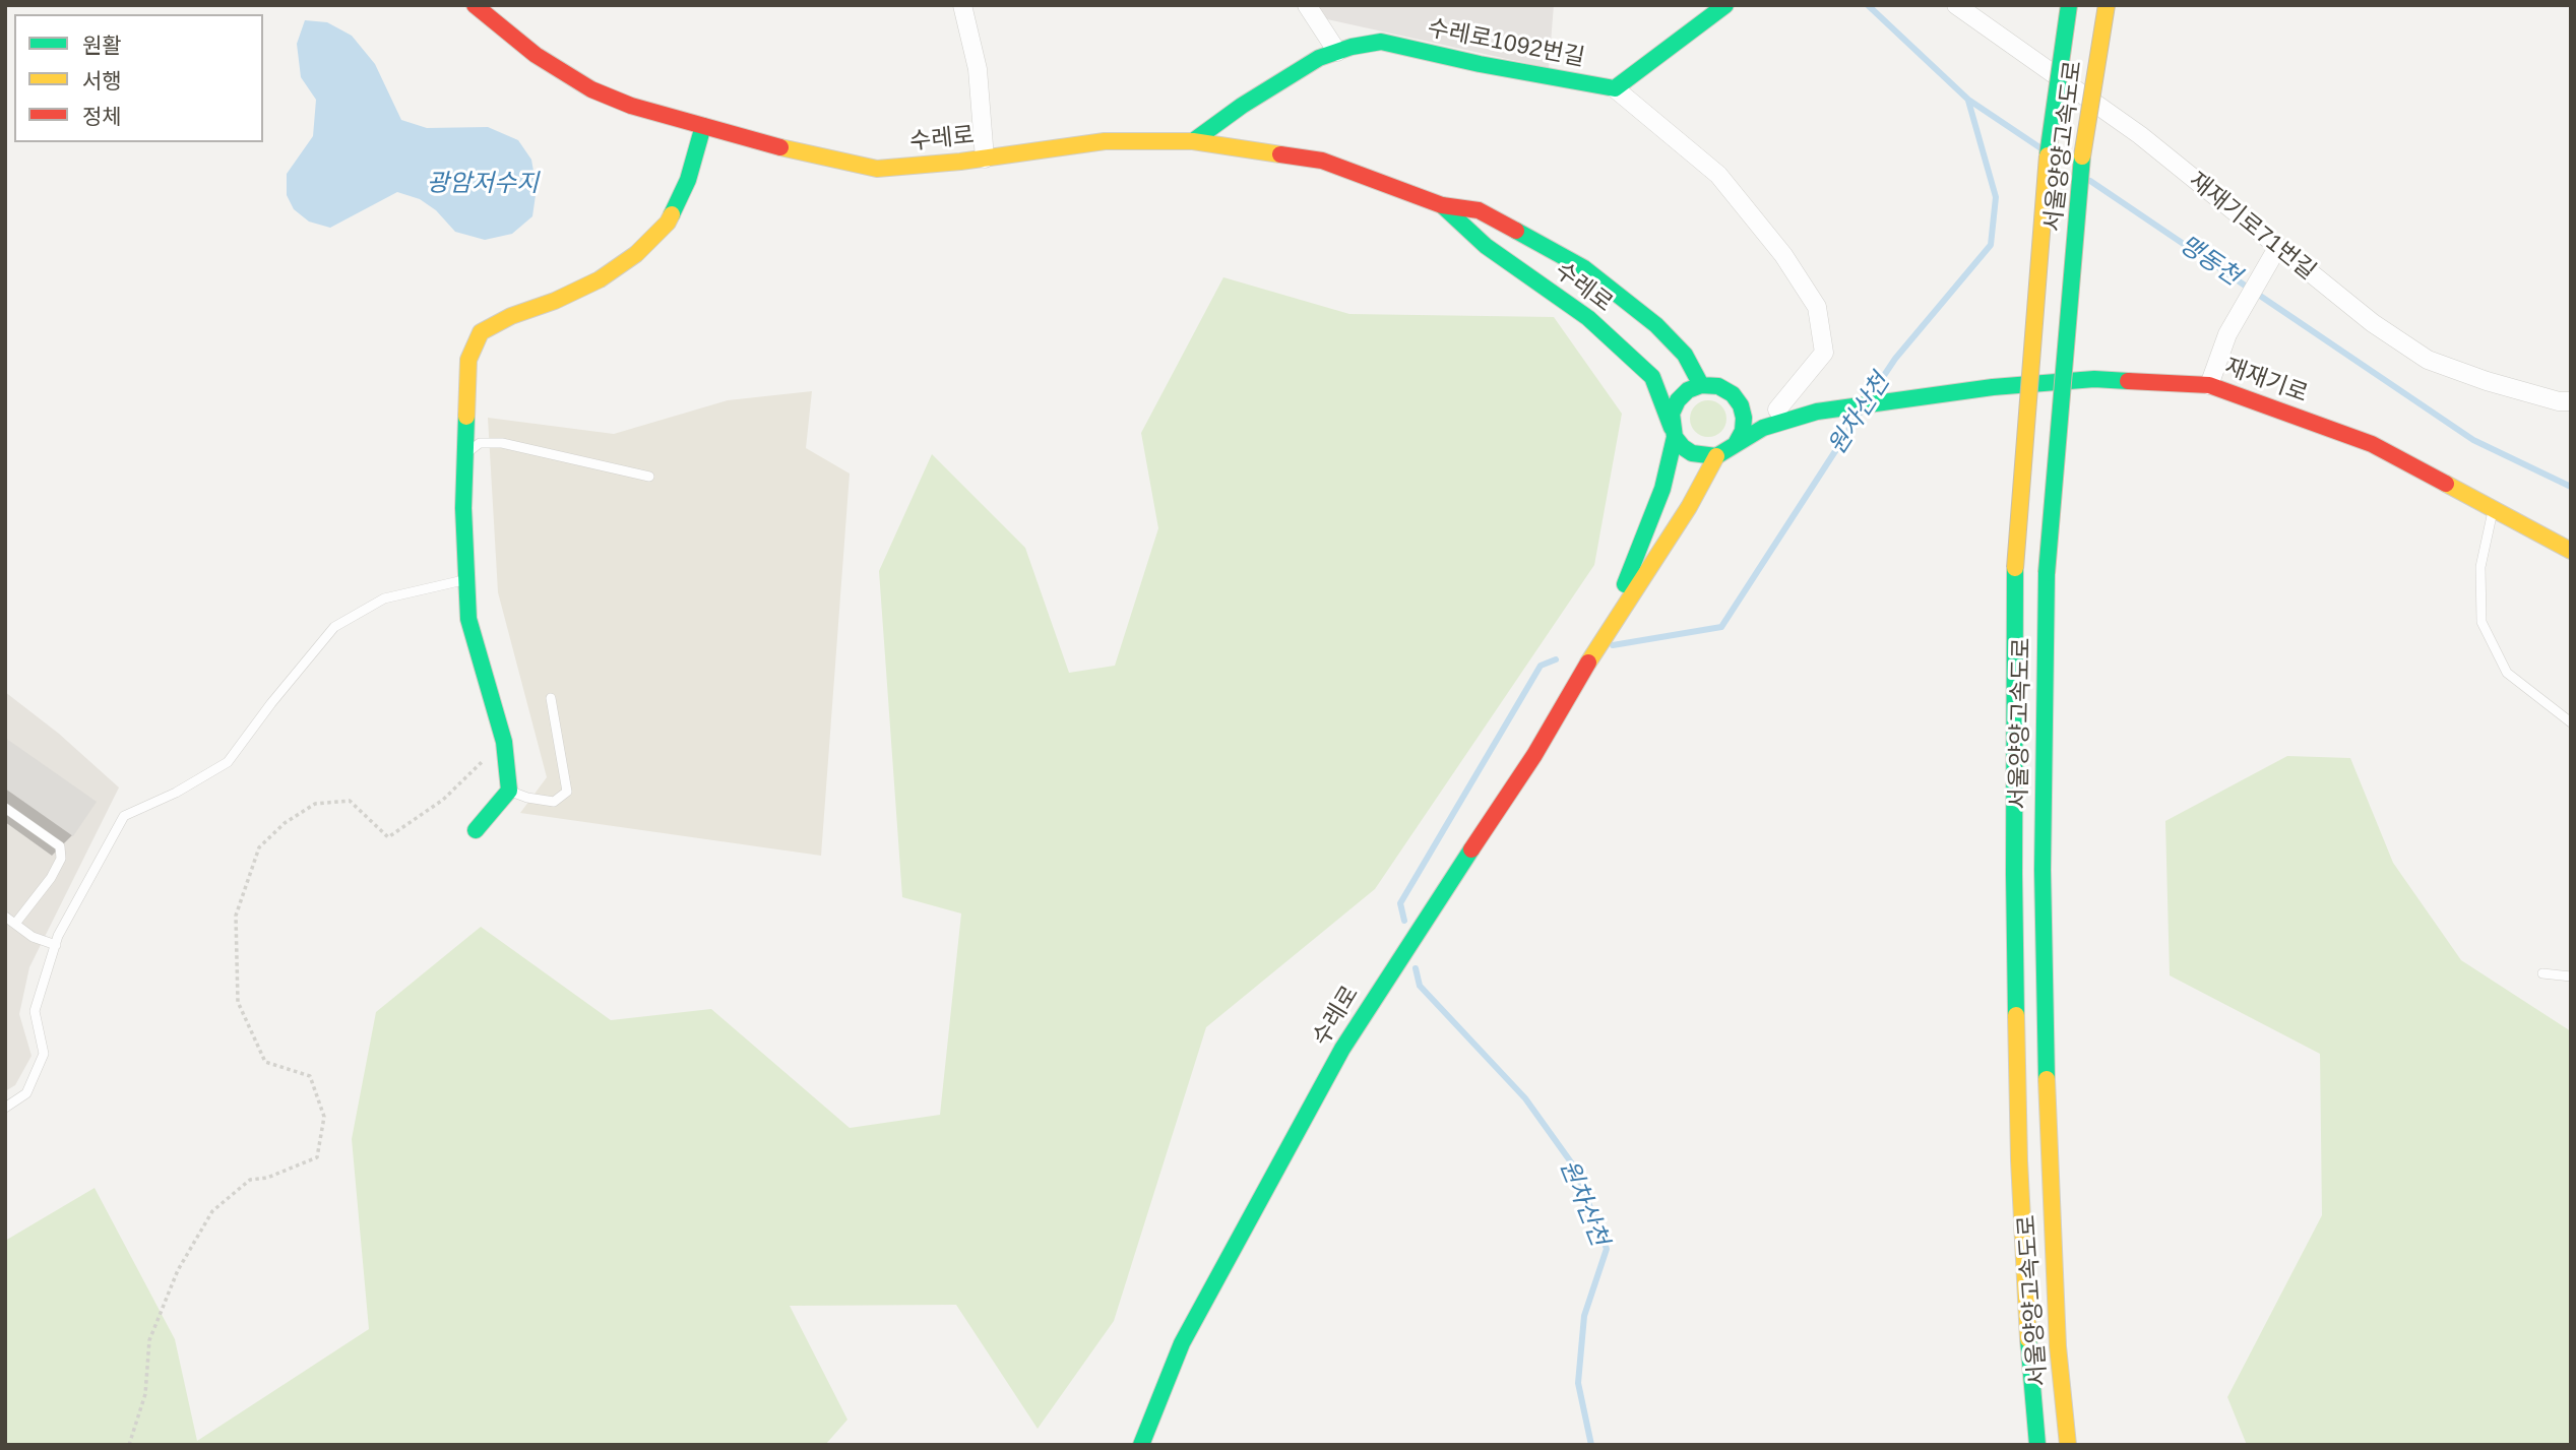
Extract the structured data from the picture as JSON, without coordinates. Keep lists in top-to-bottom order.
{
  "streets": {
    "main road": [
      "수레로1092번길",
      "수레로",
      "서울양양고속도로",
      "재재기로"
    ],
    "street": ["재재기로71번길"]
  },
  "crossings": [
    ["수레로1092번길", "수레로"]
  ],
  "water": ["광암저수지", "맹동천", "원차산천"],
  "legend": ["원활", "서행", "정체"]
}
